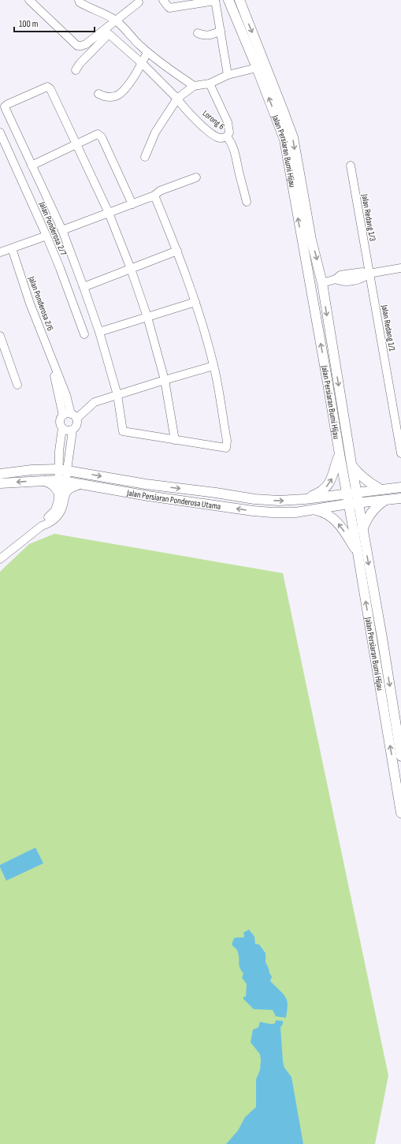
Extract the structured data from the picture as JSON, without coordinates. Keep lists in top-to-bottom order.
{
  "streets": {
    "main road": ["Jalan Persiaran Bumi Hijau", "Jalan Persiaran Ponderosa Utama"],
    "street": [
      "Lorong 6",
      "Jalan Redang 1/3",
      "Jalan Ponderosa 2/7",
      "Jalan Ponderosa 2/6",
      "Jalan Redang 1/1"
    ]
  },
  "crossings": [
    ["Jalan Persiaran Bumi Hijau", "Jalan Persiaran Ponderosa Utama"],
    ["Jalan Redang 1/3", "Jalan Redang 1/1"]
  ],
  "scale_bar": "100 m"
}
